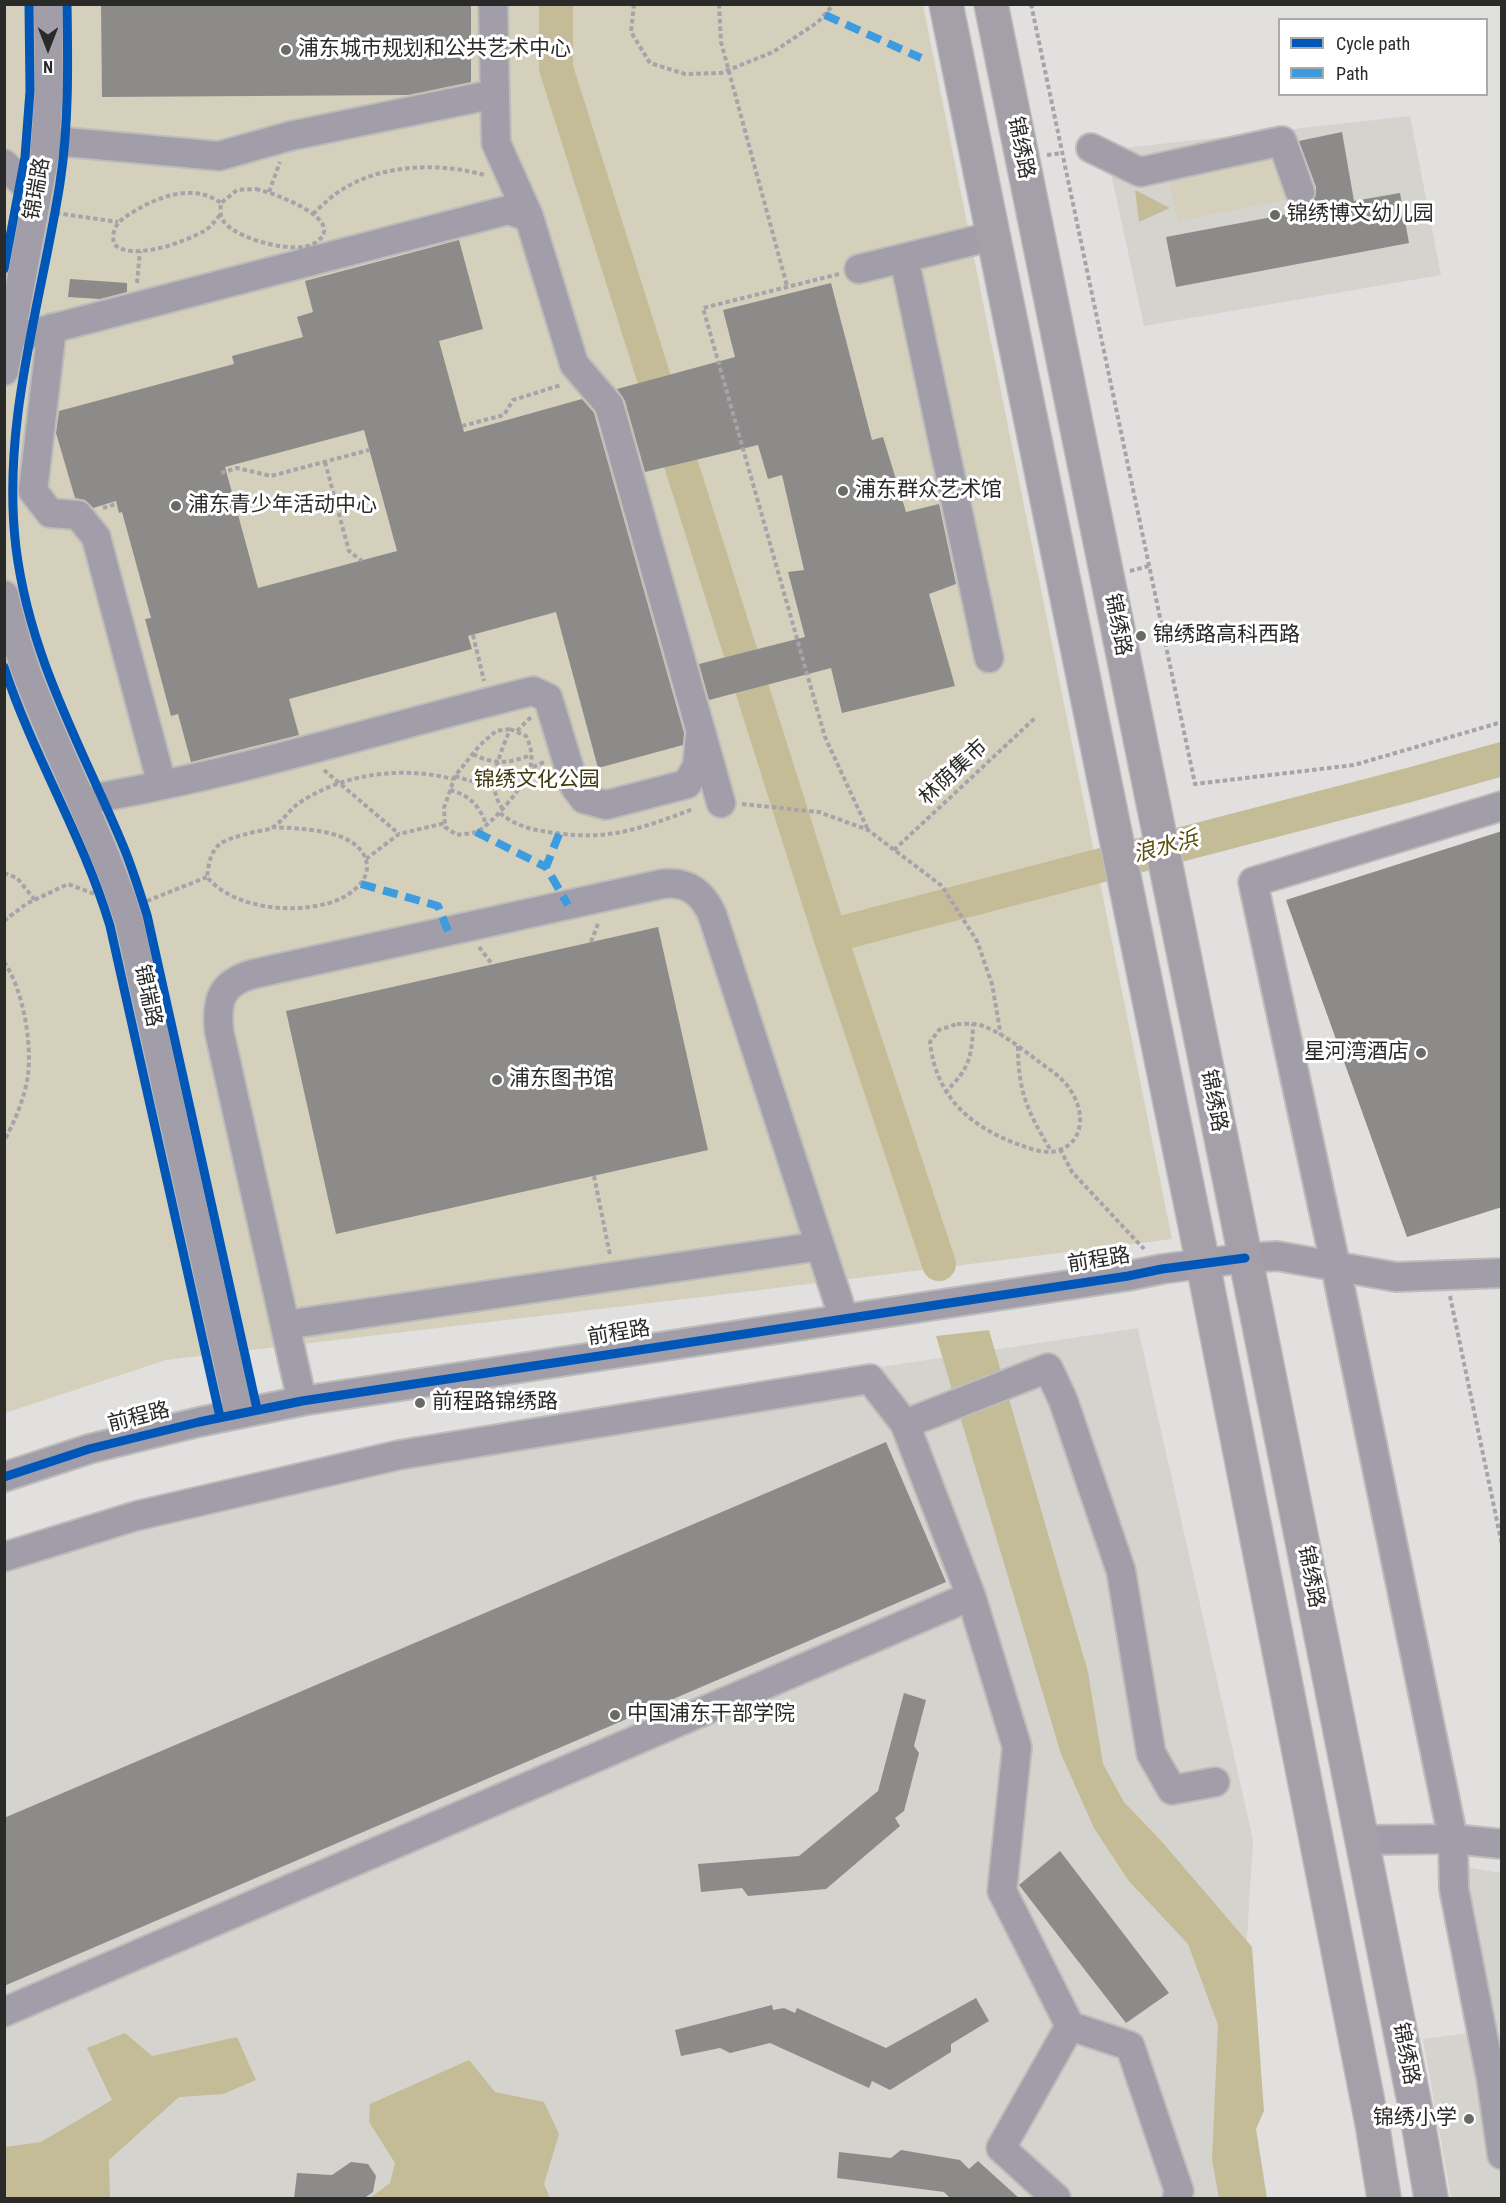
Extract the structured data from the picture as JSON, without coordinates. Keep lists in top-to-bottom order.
{
  "streets": {
    "main road": ["锦绣路"],
    "street": ["锦瑞路", "前程路"],
    "path": ["林荫集市"]
  },
  "crossings": [
    ["锦绣路", "前程路"],
    ["锦瑞路", "前程路"]
  ],
  "water": ["浪水浜"],
  "parks": ["锦绣文化公园"],
  "places": [
    "浦东城市规划和公共艺术中心",
    "锦绣博文幼儿园",
    "浦东群众艺术馆",
    "浦东青少年活动中心",
    "锦绣路高科西路",
    "星河湾酒店",
    "浦东图书馆",
    "前程路锦绣路",
    "中国浦东干部学院",
    "锦绣小学"
  ],
  "legend": ["Cycle path", "Path"],
  "north": "bottom"
}
